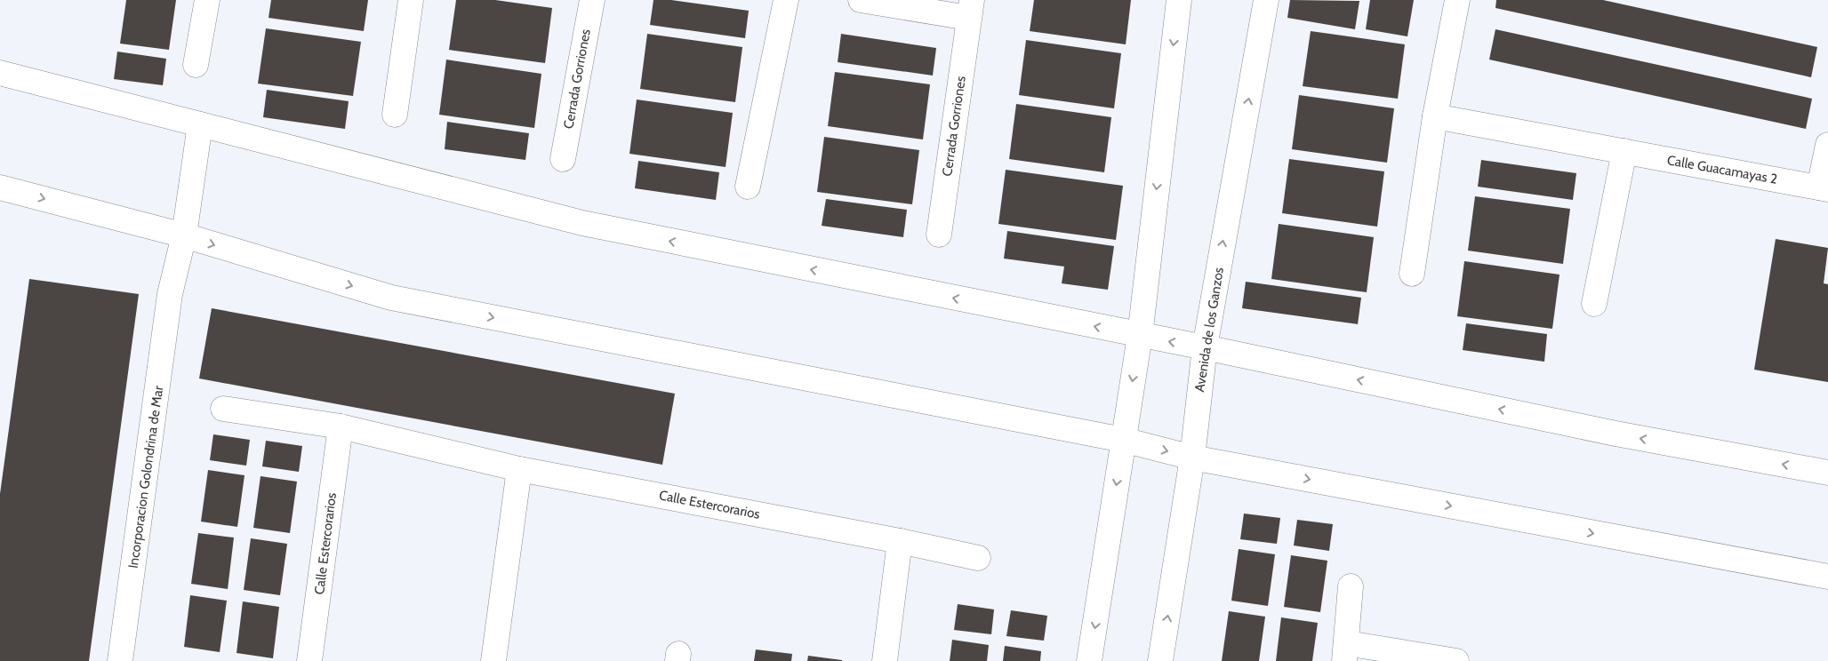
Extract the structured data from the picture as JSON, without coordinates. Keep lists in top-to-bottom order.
{
  "streets": {
    "street": [
      "Cerrada Gorriones",
      "Calle Guacamayas 2",
      "Avenida de los Ganzos",
      "Incorporacion Golondrina de Mar",
      "Calle Estercorarios"
    ]
  }
}
